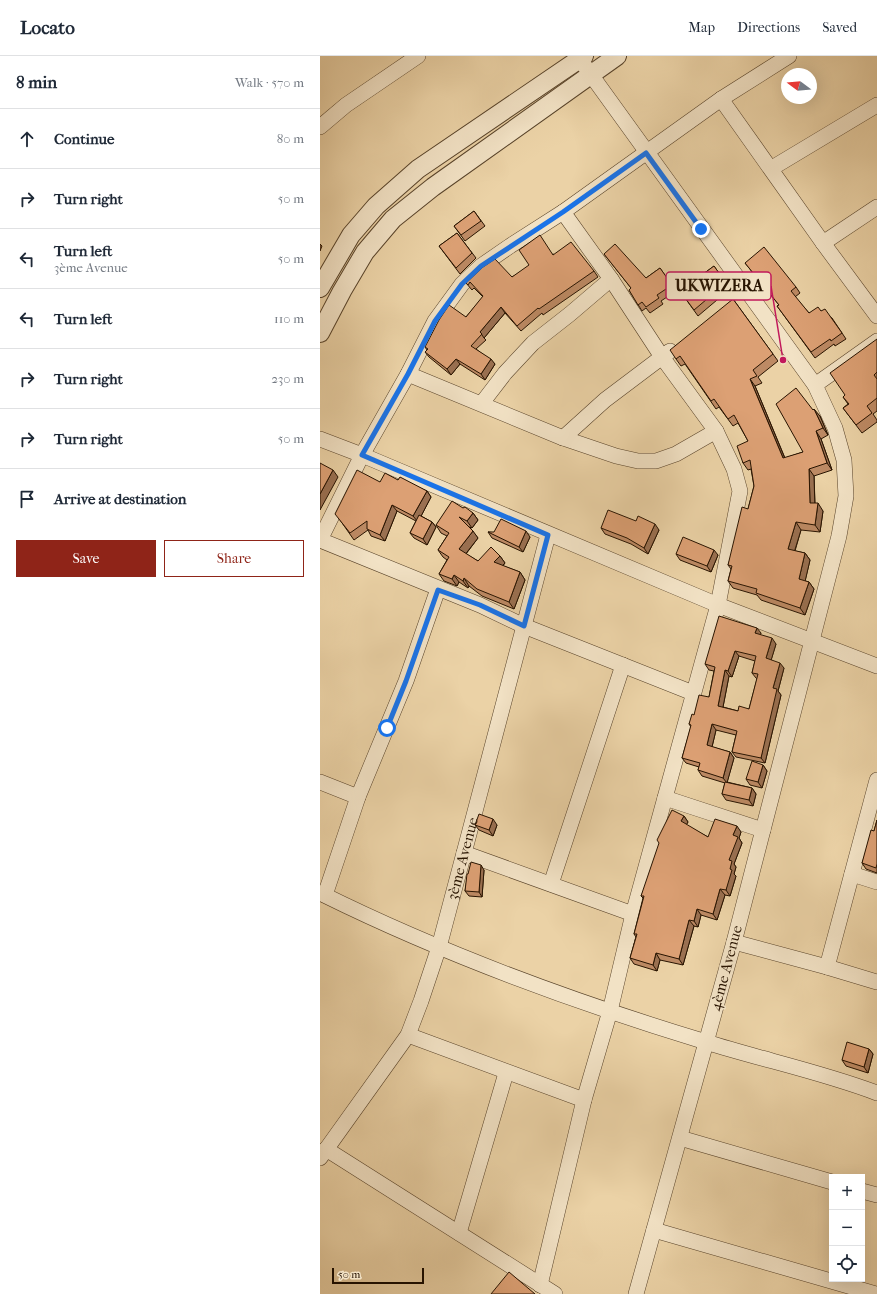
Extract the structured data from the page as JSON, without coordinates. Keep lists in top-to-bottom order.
{
  "streets": {
    "street": ["3ème Avenue", "4ème Avenue"]
  },
  "places": ["UKWIZERA"],
  "scale_bar": "50 m",
  "north": "left",
  "page": {
    "header": "Locato",
    "nav": ["Map", "Directions", "Saved"],
    "heading": ["8 min", "Walk · 570 m"],
    "list": [
      ["Continue", "80 m"],
      ["Turn right", "50 m"],
      ["Turn left", "3ème Avenue", "50 m"],
      ["Turn left", "110 m"],
      ["Turn right", "230 m"],
      ["Turn right", "50 m"],
      "Arrive at destination"
    ],
    "buttons": ["Save", "Share"],
    "map_buttons": ["+", "−"],
    "scale": "50 m"
  }
}
